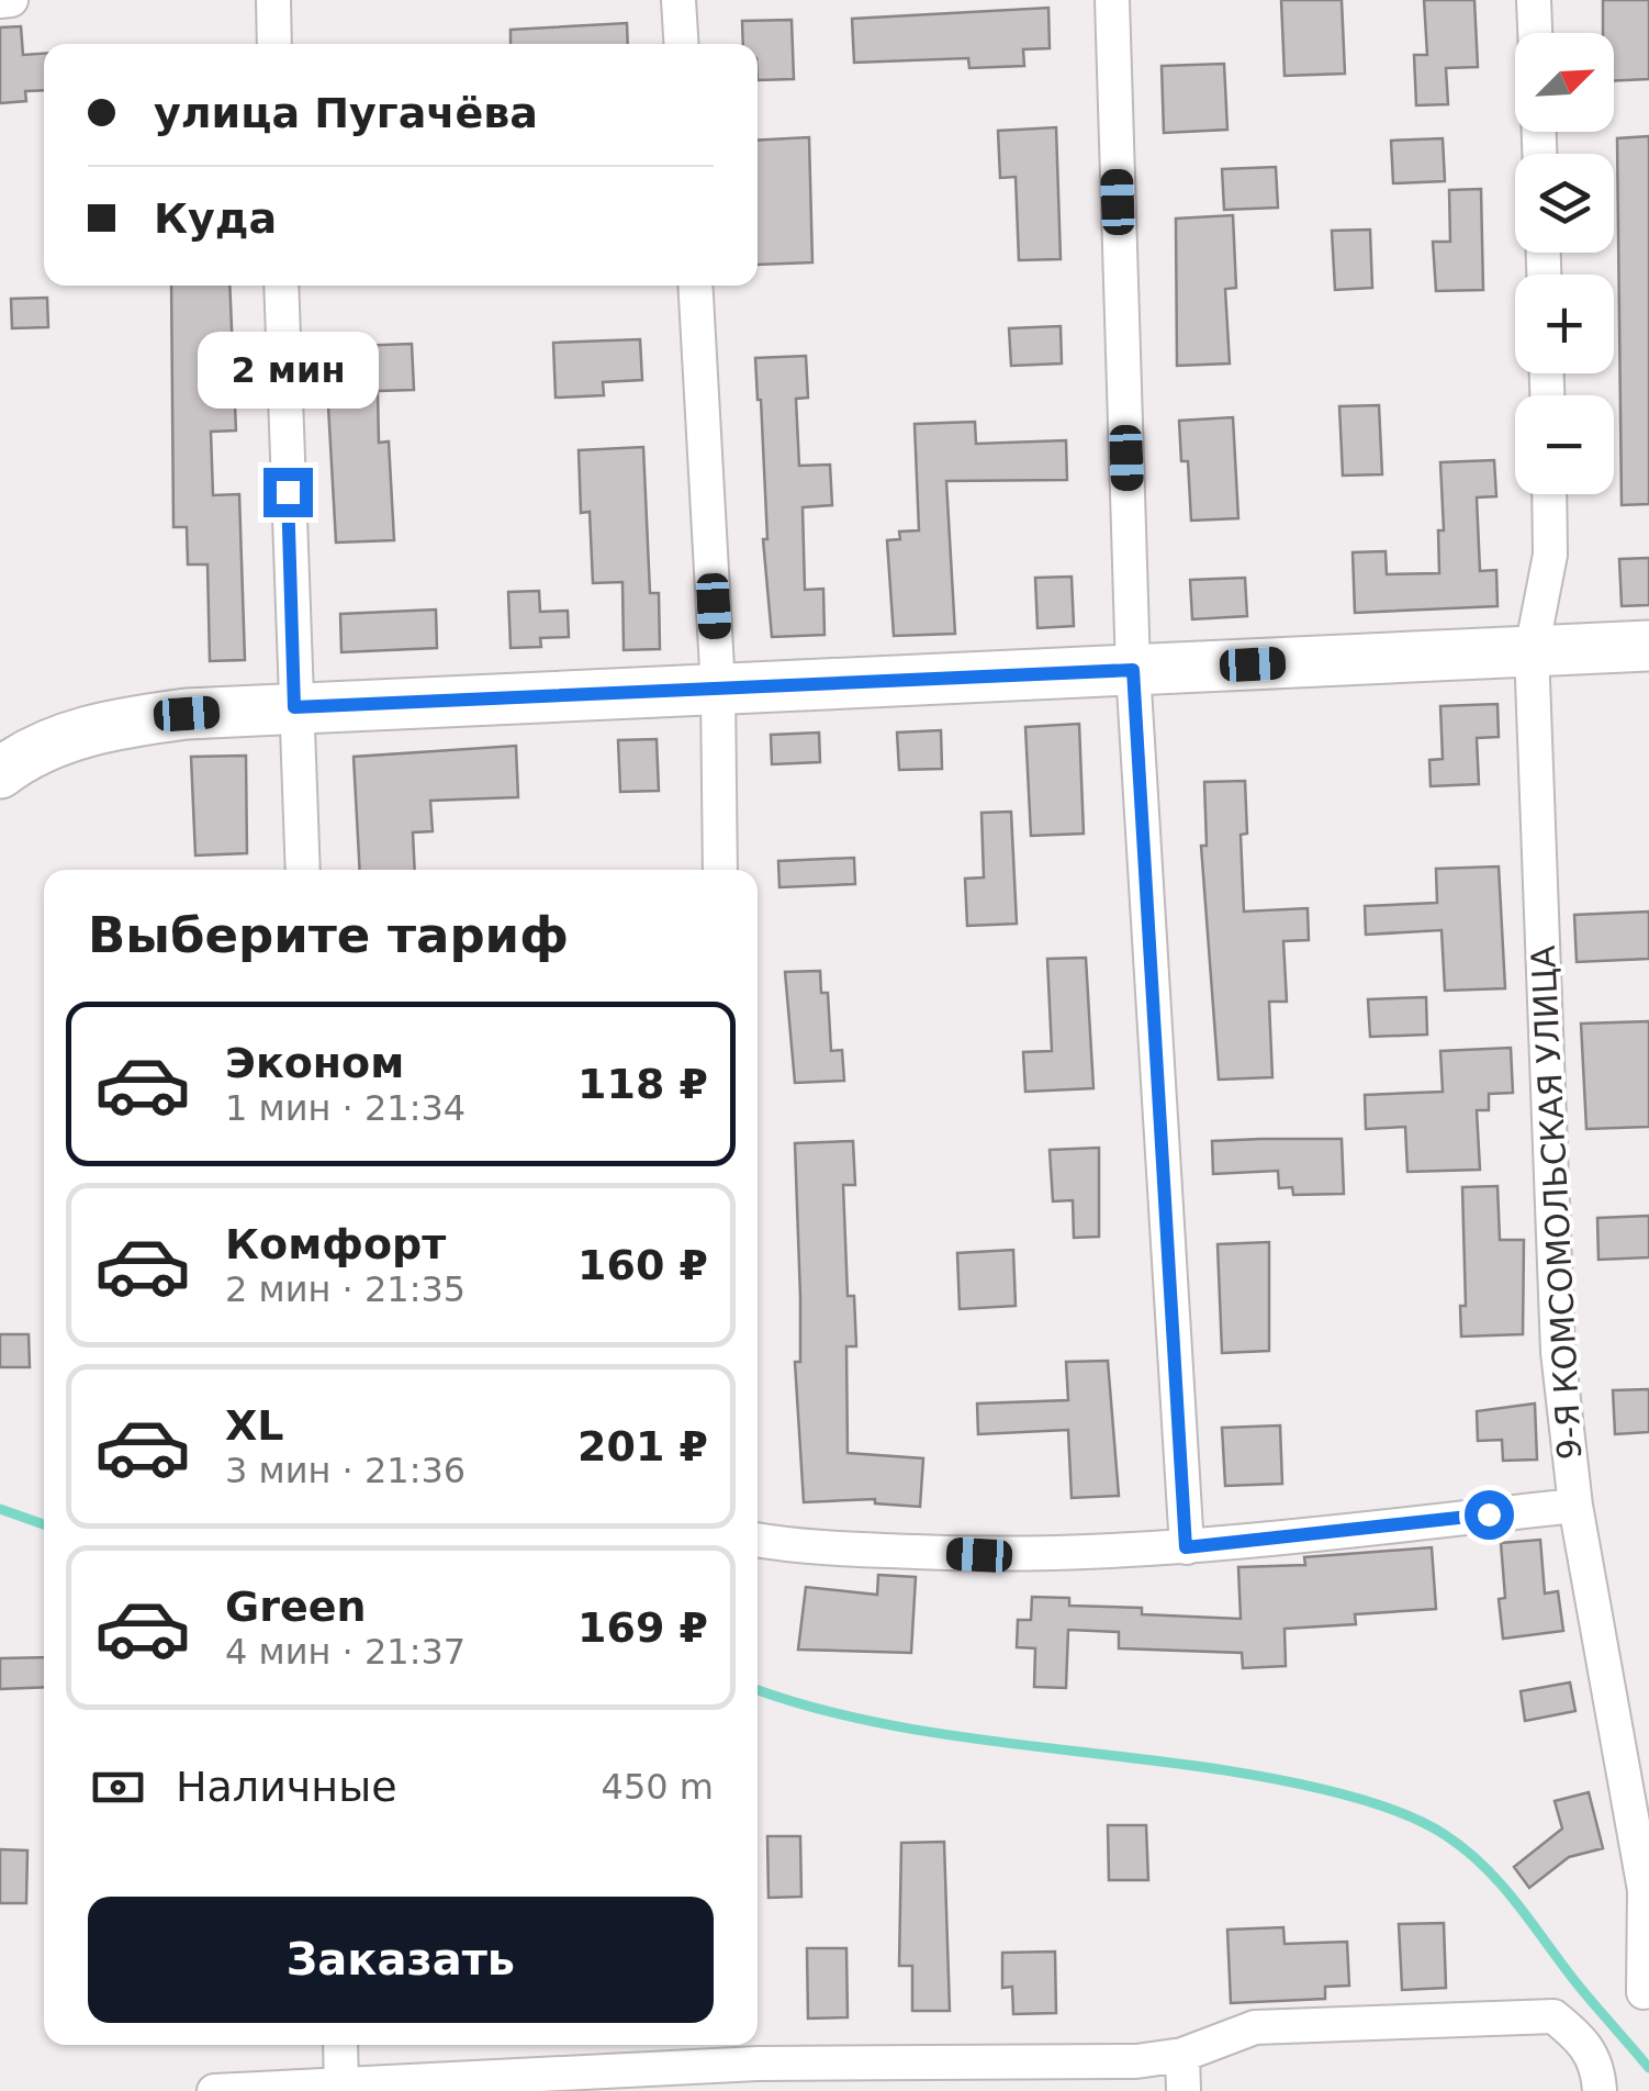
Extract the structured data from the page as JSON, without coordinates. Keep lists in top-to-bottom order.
{
  "streets": {
    "street": ["9-Я КОМСОМОЛЬСКАЯ УЛИЦА"]
  },
  "north": "top right",
  "page": {
    "map_buttons": ["+", "−"],
    "banner": ["улица Пугачёва", "Куда"],
    "bubble": "2 мин",
    "heading": "Выберите тариф",
    "list": [
      {
        "name": "Эконом",
        "note": "1 мин · 21:34",
        "value": "118 ₽"
      },
      {
        "name": "Комфорт",
        "note": "2 мин · 21:35",
        "value": "160 ₽"
      },
      {
        "name": "XL",
        "note": "3 мин · 21:36",
        "value": "201 ₽"
      },
      {
        "name": "Green",
        "note": "4 мин · 21:37",
        "value": "169 ₽"
      }
    ],
    "pay": ["Наличные", "450 m"],
    "buttons": "Заказать"
  }
}
